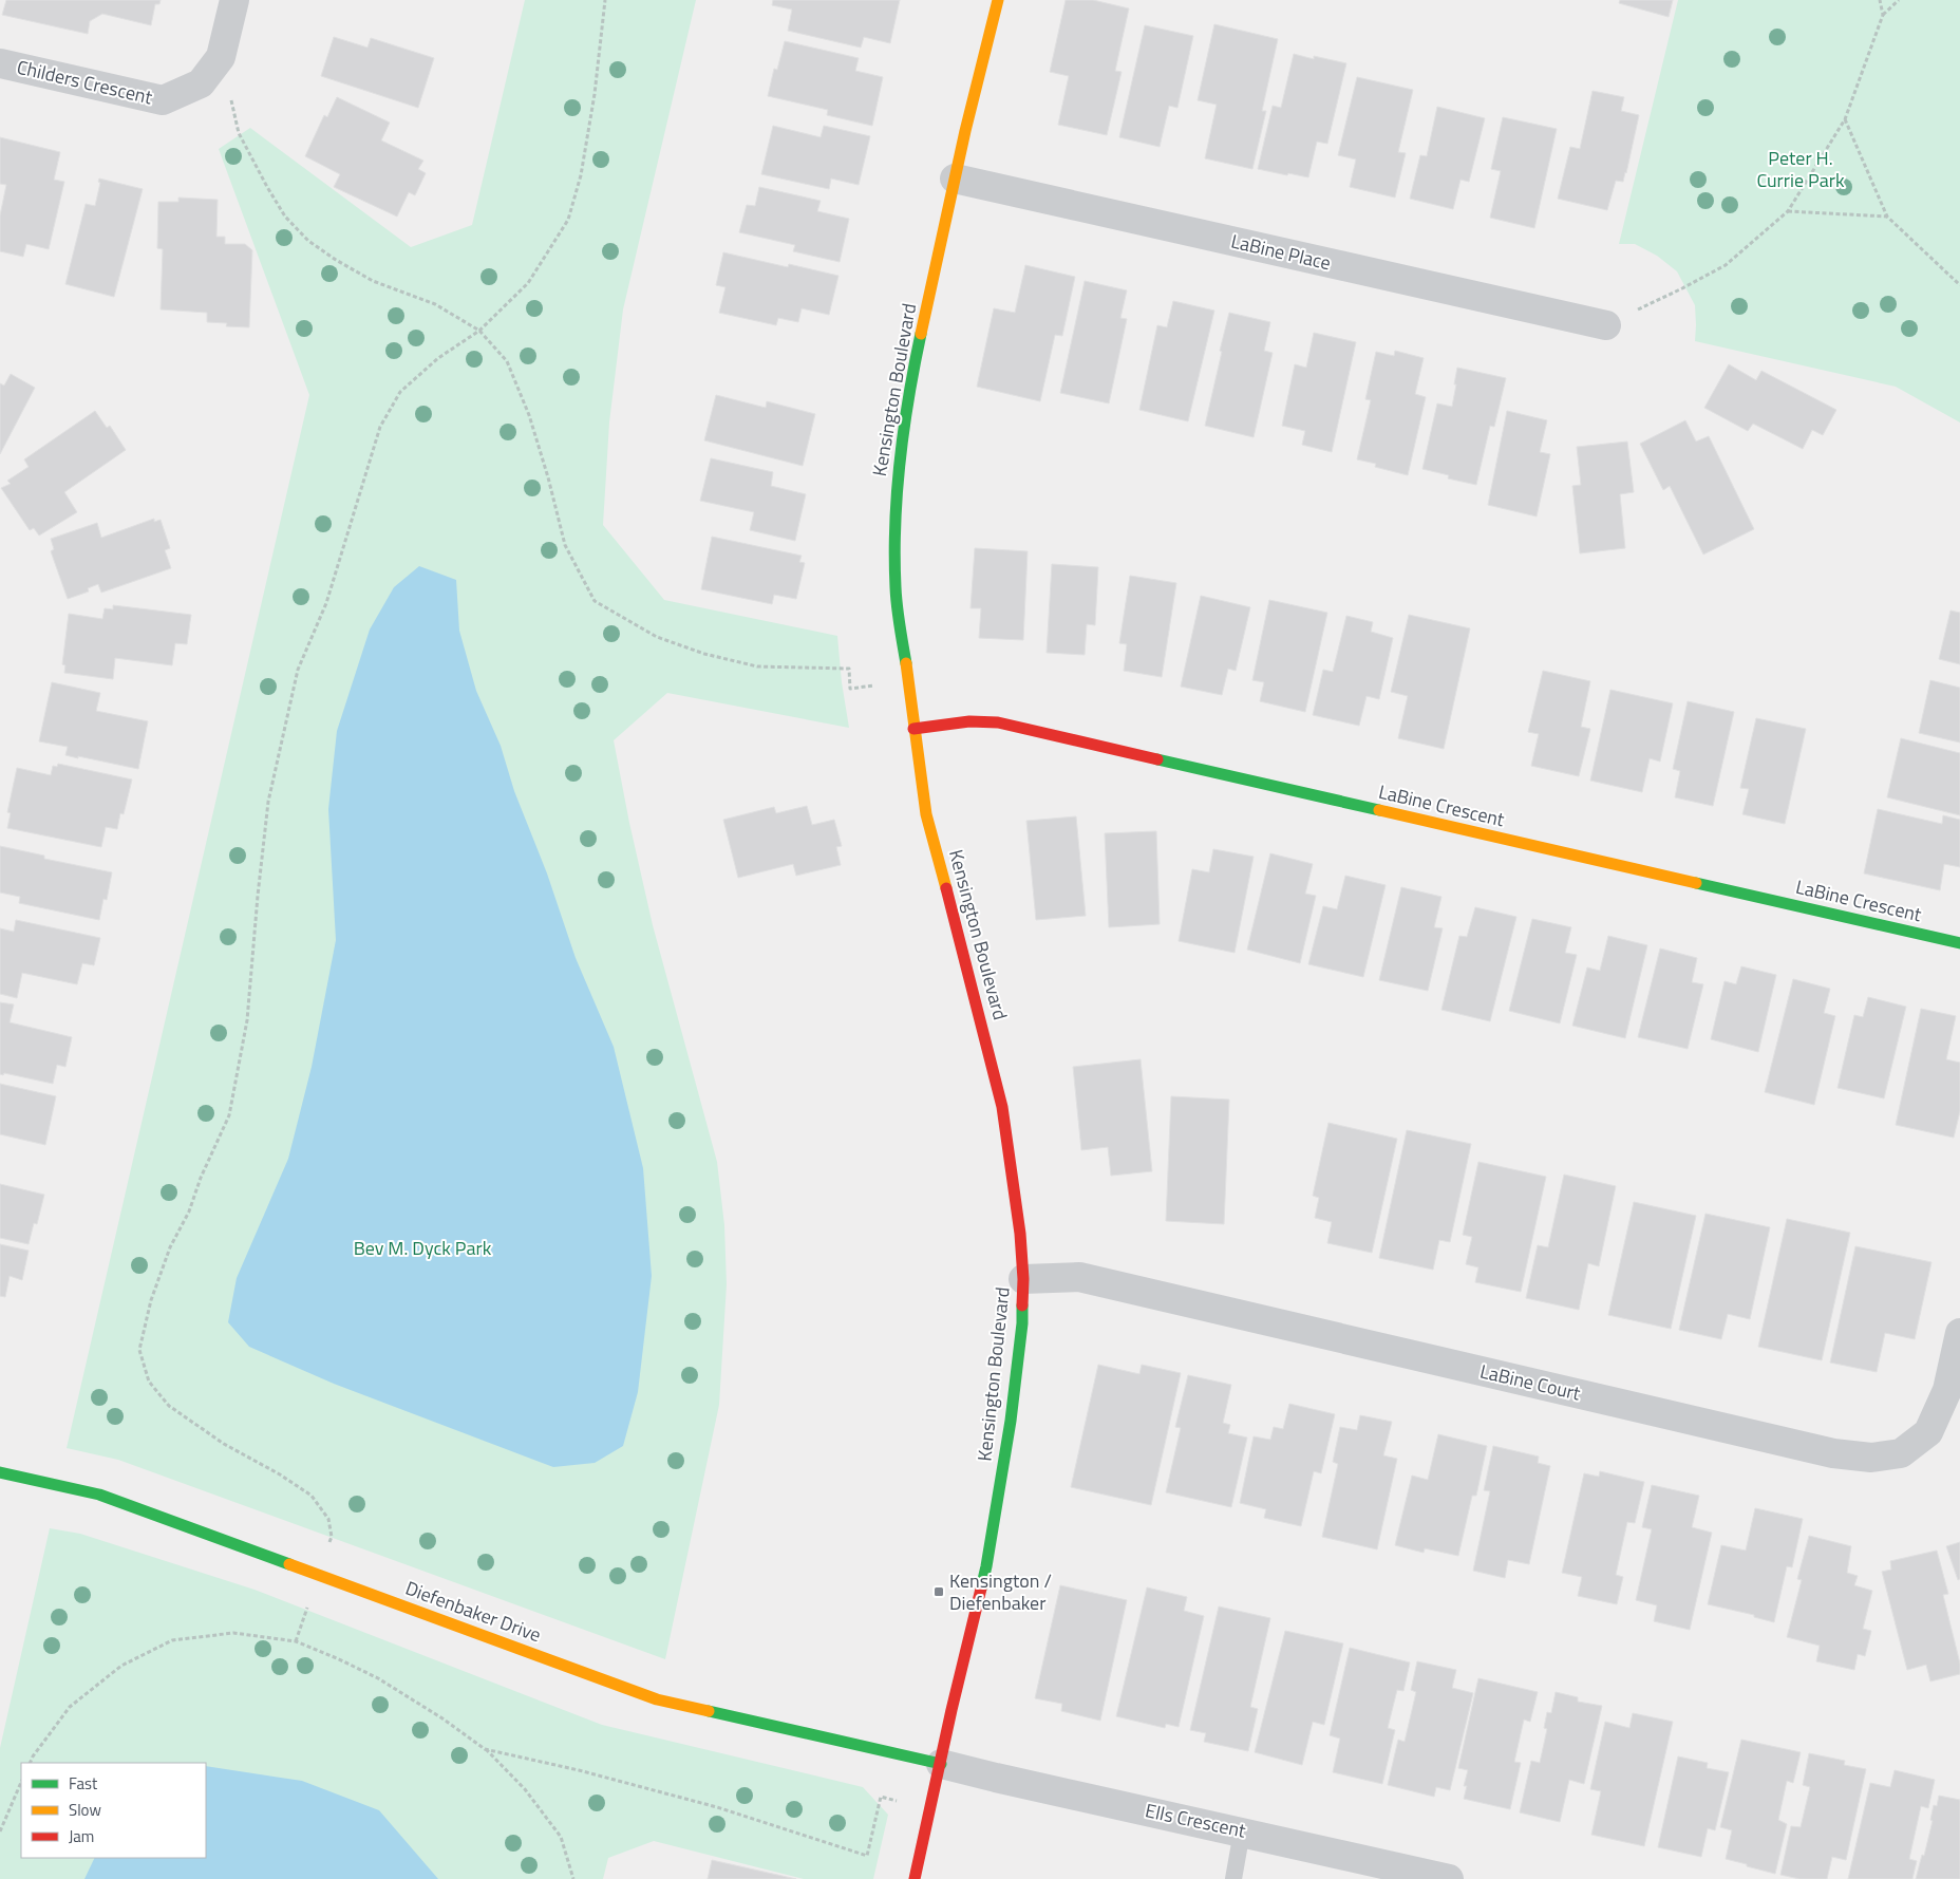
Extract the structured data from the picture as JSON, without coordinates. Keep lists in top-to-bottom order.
{
  "streets": {
    "street": [
      "Childers Crescent",
      "LaBine Place",
      "Kensington Boulevard",
      "LaBine Crescent",
      "LaBine Court",
      "Diefenbaker Drive",
      "Ells Crescent"
    ]
  },
  "crossings": [
    ["LaBine Place", "Kensington Boulevard"],
    ["Kensington Boulevard", "LaBine Crescent"],
    ["Kensington Boulevard", "LaBine Court"],
    ["Kensington Boulevard", "Diefenbaker Drive"],
    ["Kensington Boulevard", "Ells Crescent"],
    ["Diefenbaker Drive", "Ells Crescent"]
  ],
  "parks": ["Peter H. Currie Park", "Bev M. Dyck Park"],
  "places": {
    "transit": ["Kensington / Diefenbaker"]
  },
  "legend": ["Fast", "Slow", "Jam"]
}
